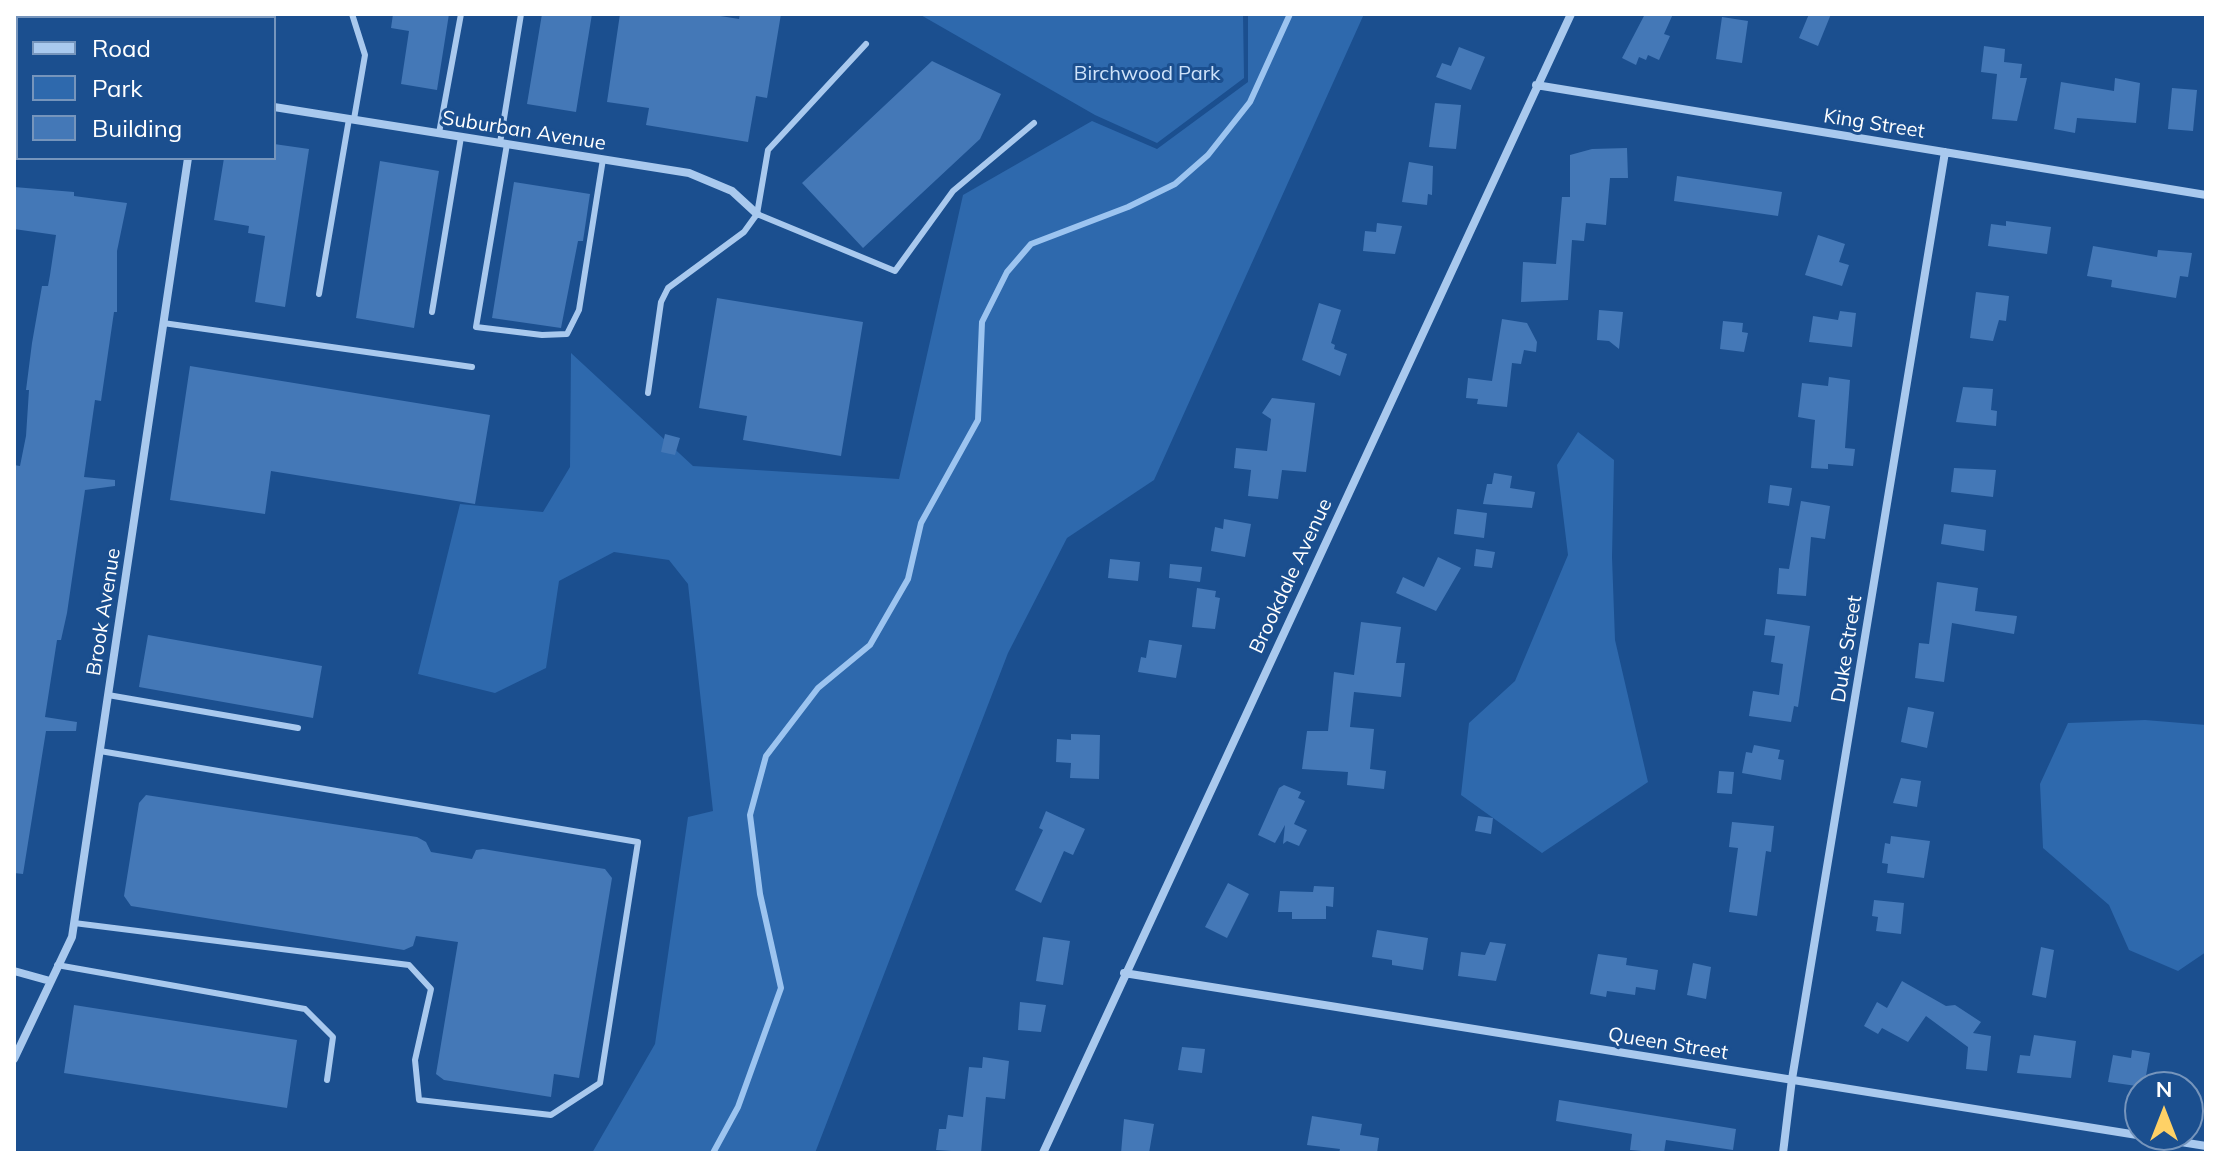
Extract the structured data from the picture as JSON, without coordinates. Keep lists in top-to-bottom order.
{
  "streets": {
    "street": [
      "King Street",
      "Suburban Avenue",
      "Brookdale Avenue",
      "Brook Avenue",
      "Duke Street",
      "Queen Street"
    ]
  },
  "crossings": [
    ["King Street", "Brookdale Avenue"],
    ["King Street", "Duke Street"],
    ["Brookdale Avenue", "Queen Street"],
    ["Duke Street", "Queen Street"]
  ],
  "parks": ["Birchwood Park"],
  "legend": ["Road", "Park", "Building"],
  "north": "top"
}
